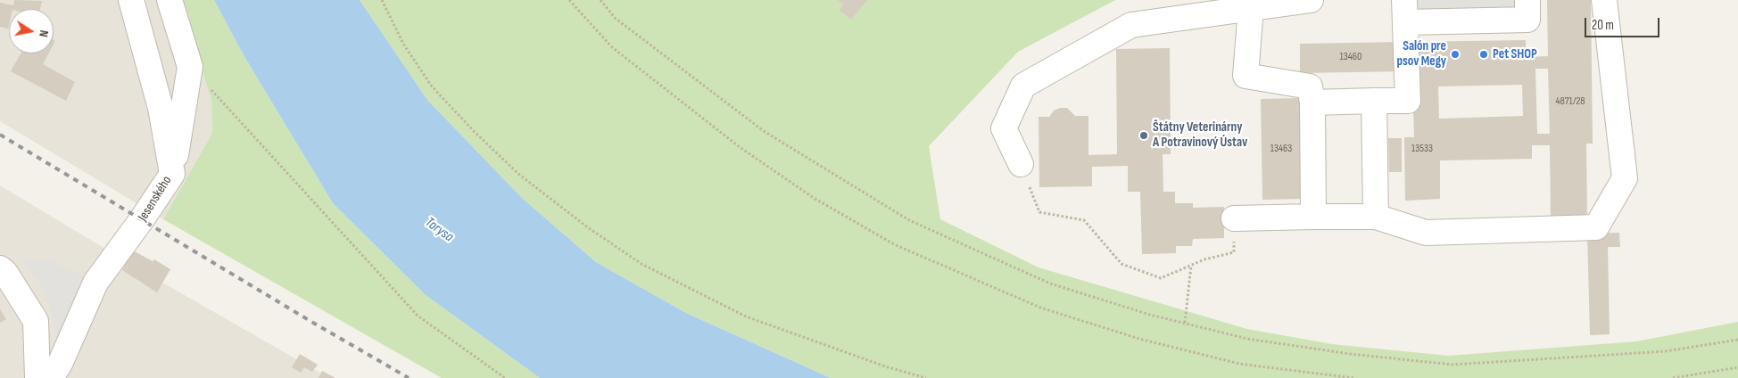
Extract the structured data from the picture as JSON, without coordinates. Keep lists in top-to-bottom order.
{
  "streets": {
    "street": ["Jesenského"]
  },
  "water": ["Torysa"],
  "places": ["Salón pre psov Megy", "Pet SHOP", "Štátny Veterinárny A Potravinový Ústav"],
  "house_numbers": [
    "13460",
    "4871/28",
    "13463",
    "13533"
  ],
  "scale_bar": "20 m",
  "north": "right"
}
